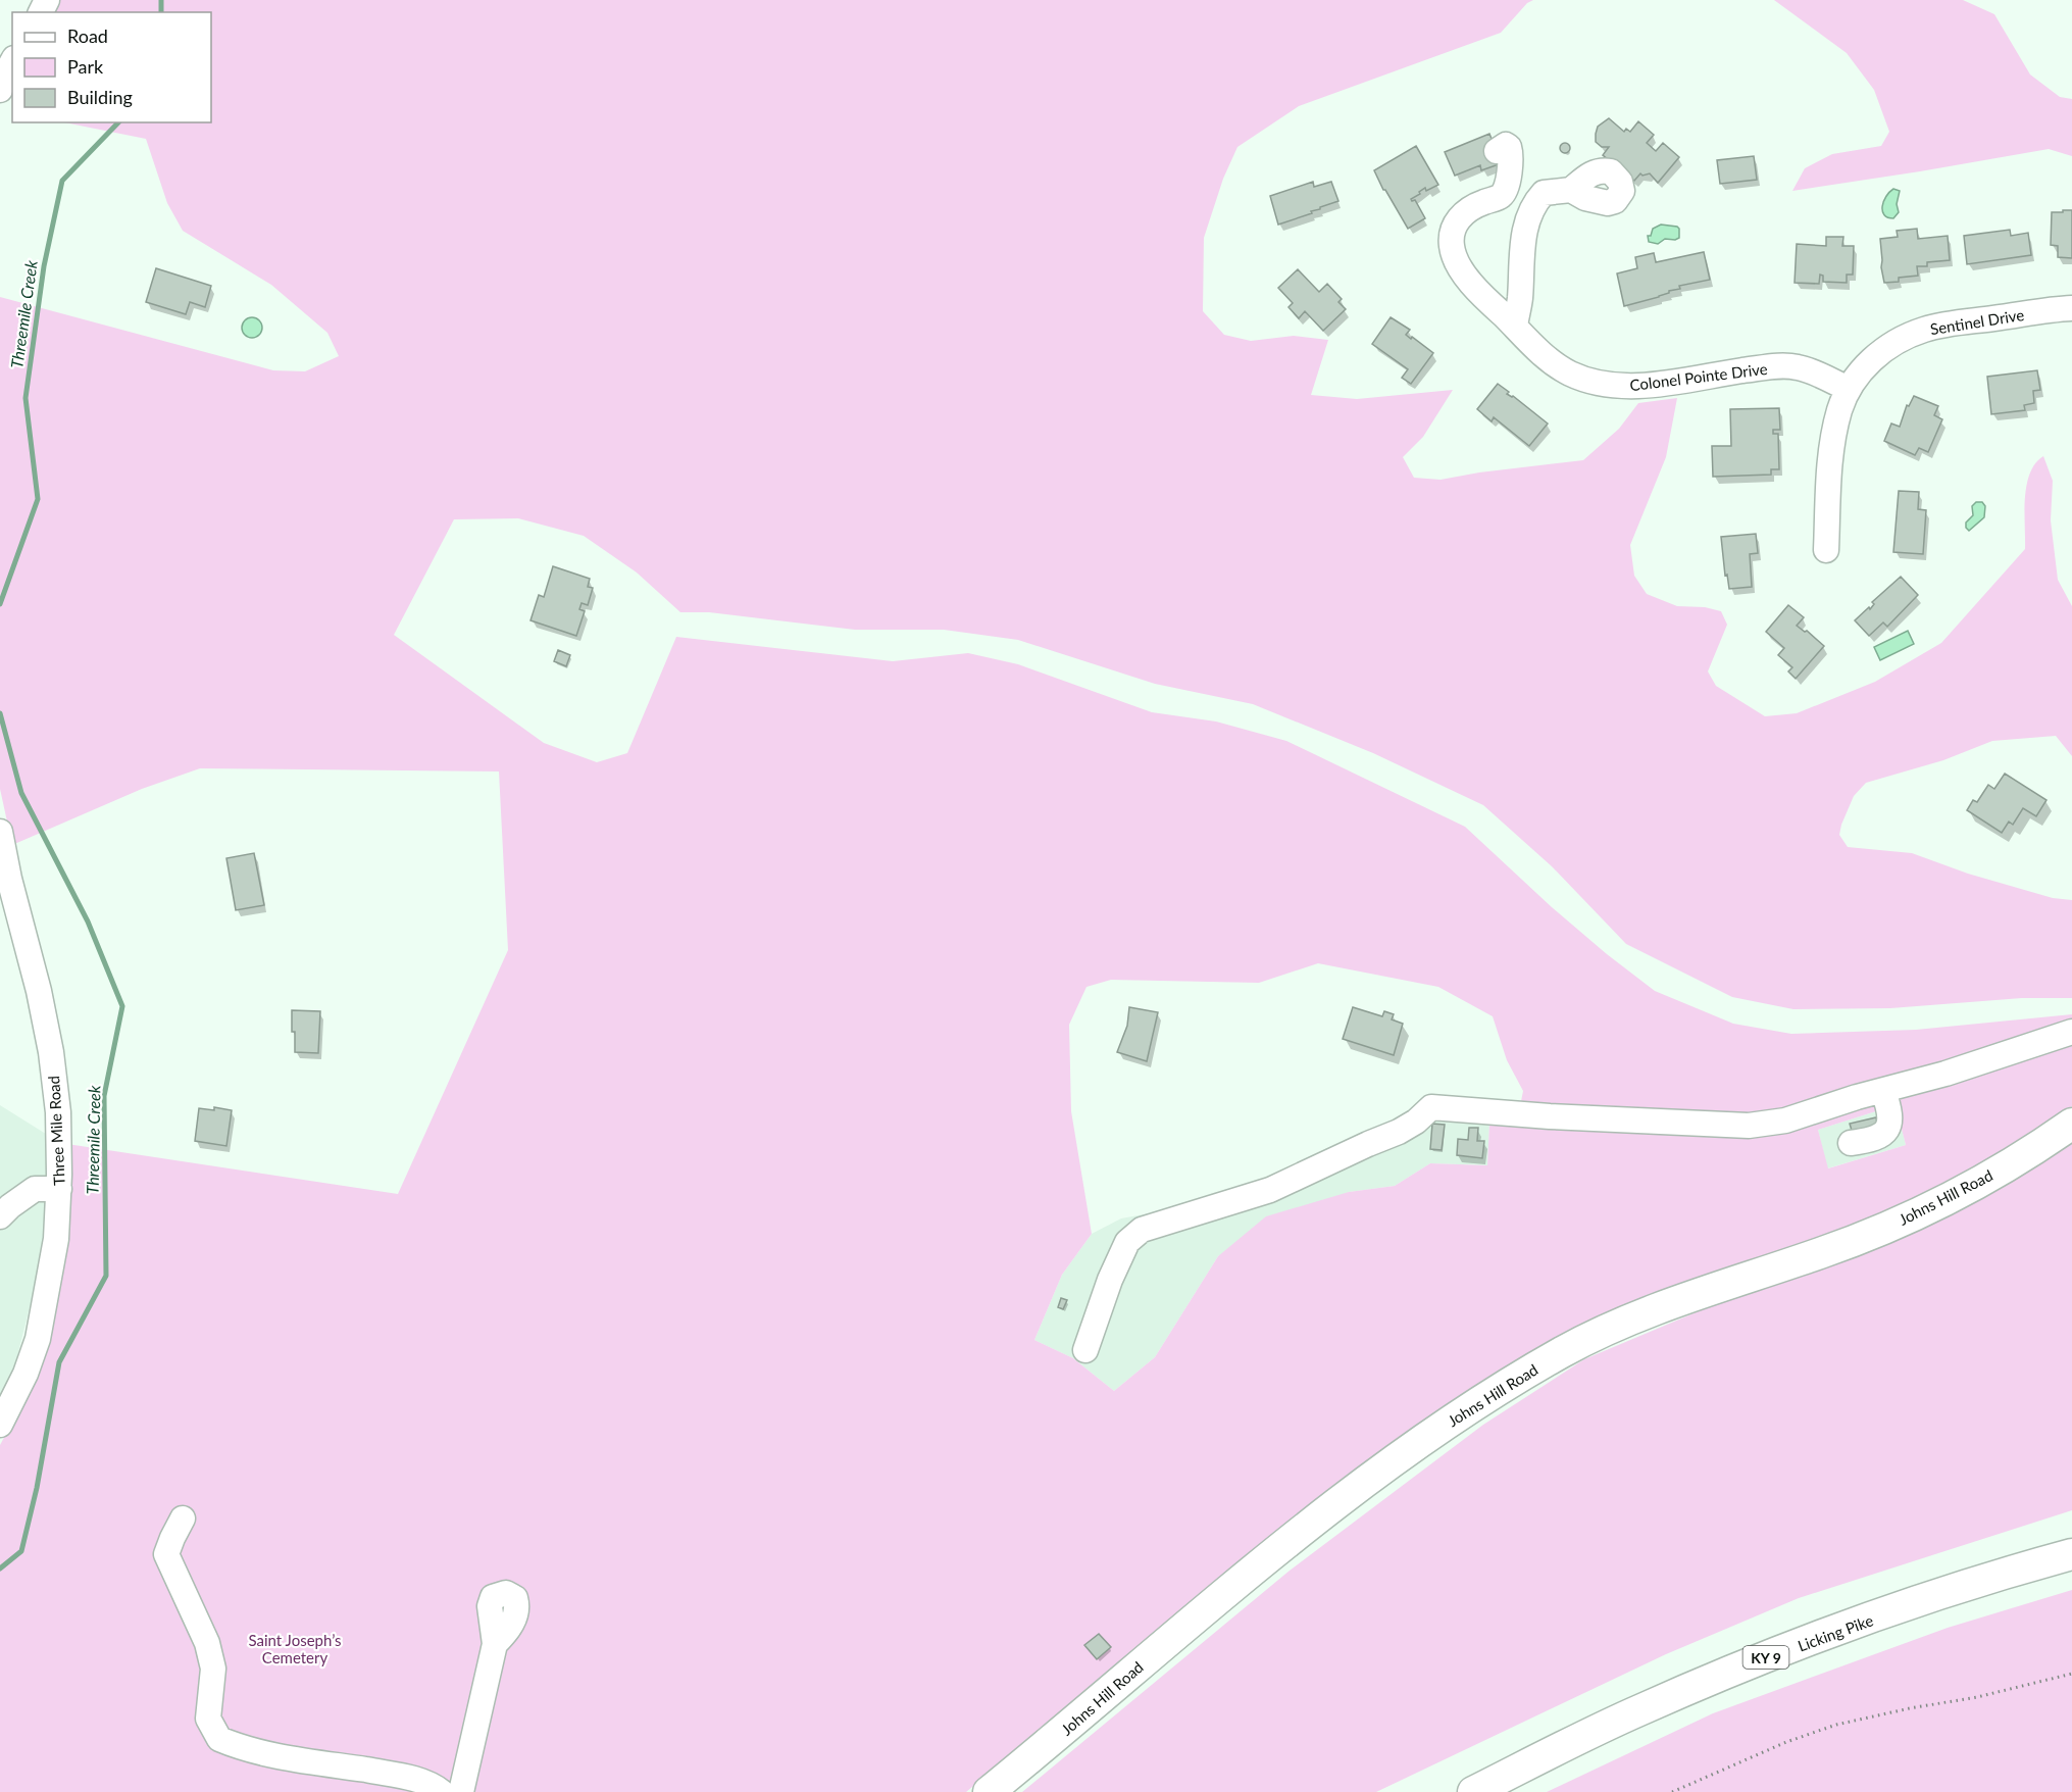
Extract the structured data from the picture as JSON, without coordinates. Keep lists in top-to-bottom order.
{
  "streets": {
    "main road": ["Johns Hill Road", "Licking Pike", "KY 9"],
    "street": ["Sentinel Drive", "Colonel Pointe Drive", "Three Mile Road"]
  },
  "crossings": [
    ["Sentinel Drive", "Colonel Pointe Drive"]
  ],
  "water": ["Threemile Creek"],
  "parks": ["Saint Joseph’s Cemetery"],
  "legend": ["Road", "Park", "Building"]
}
